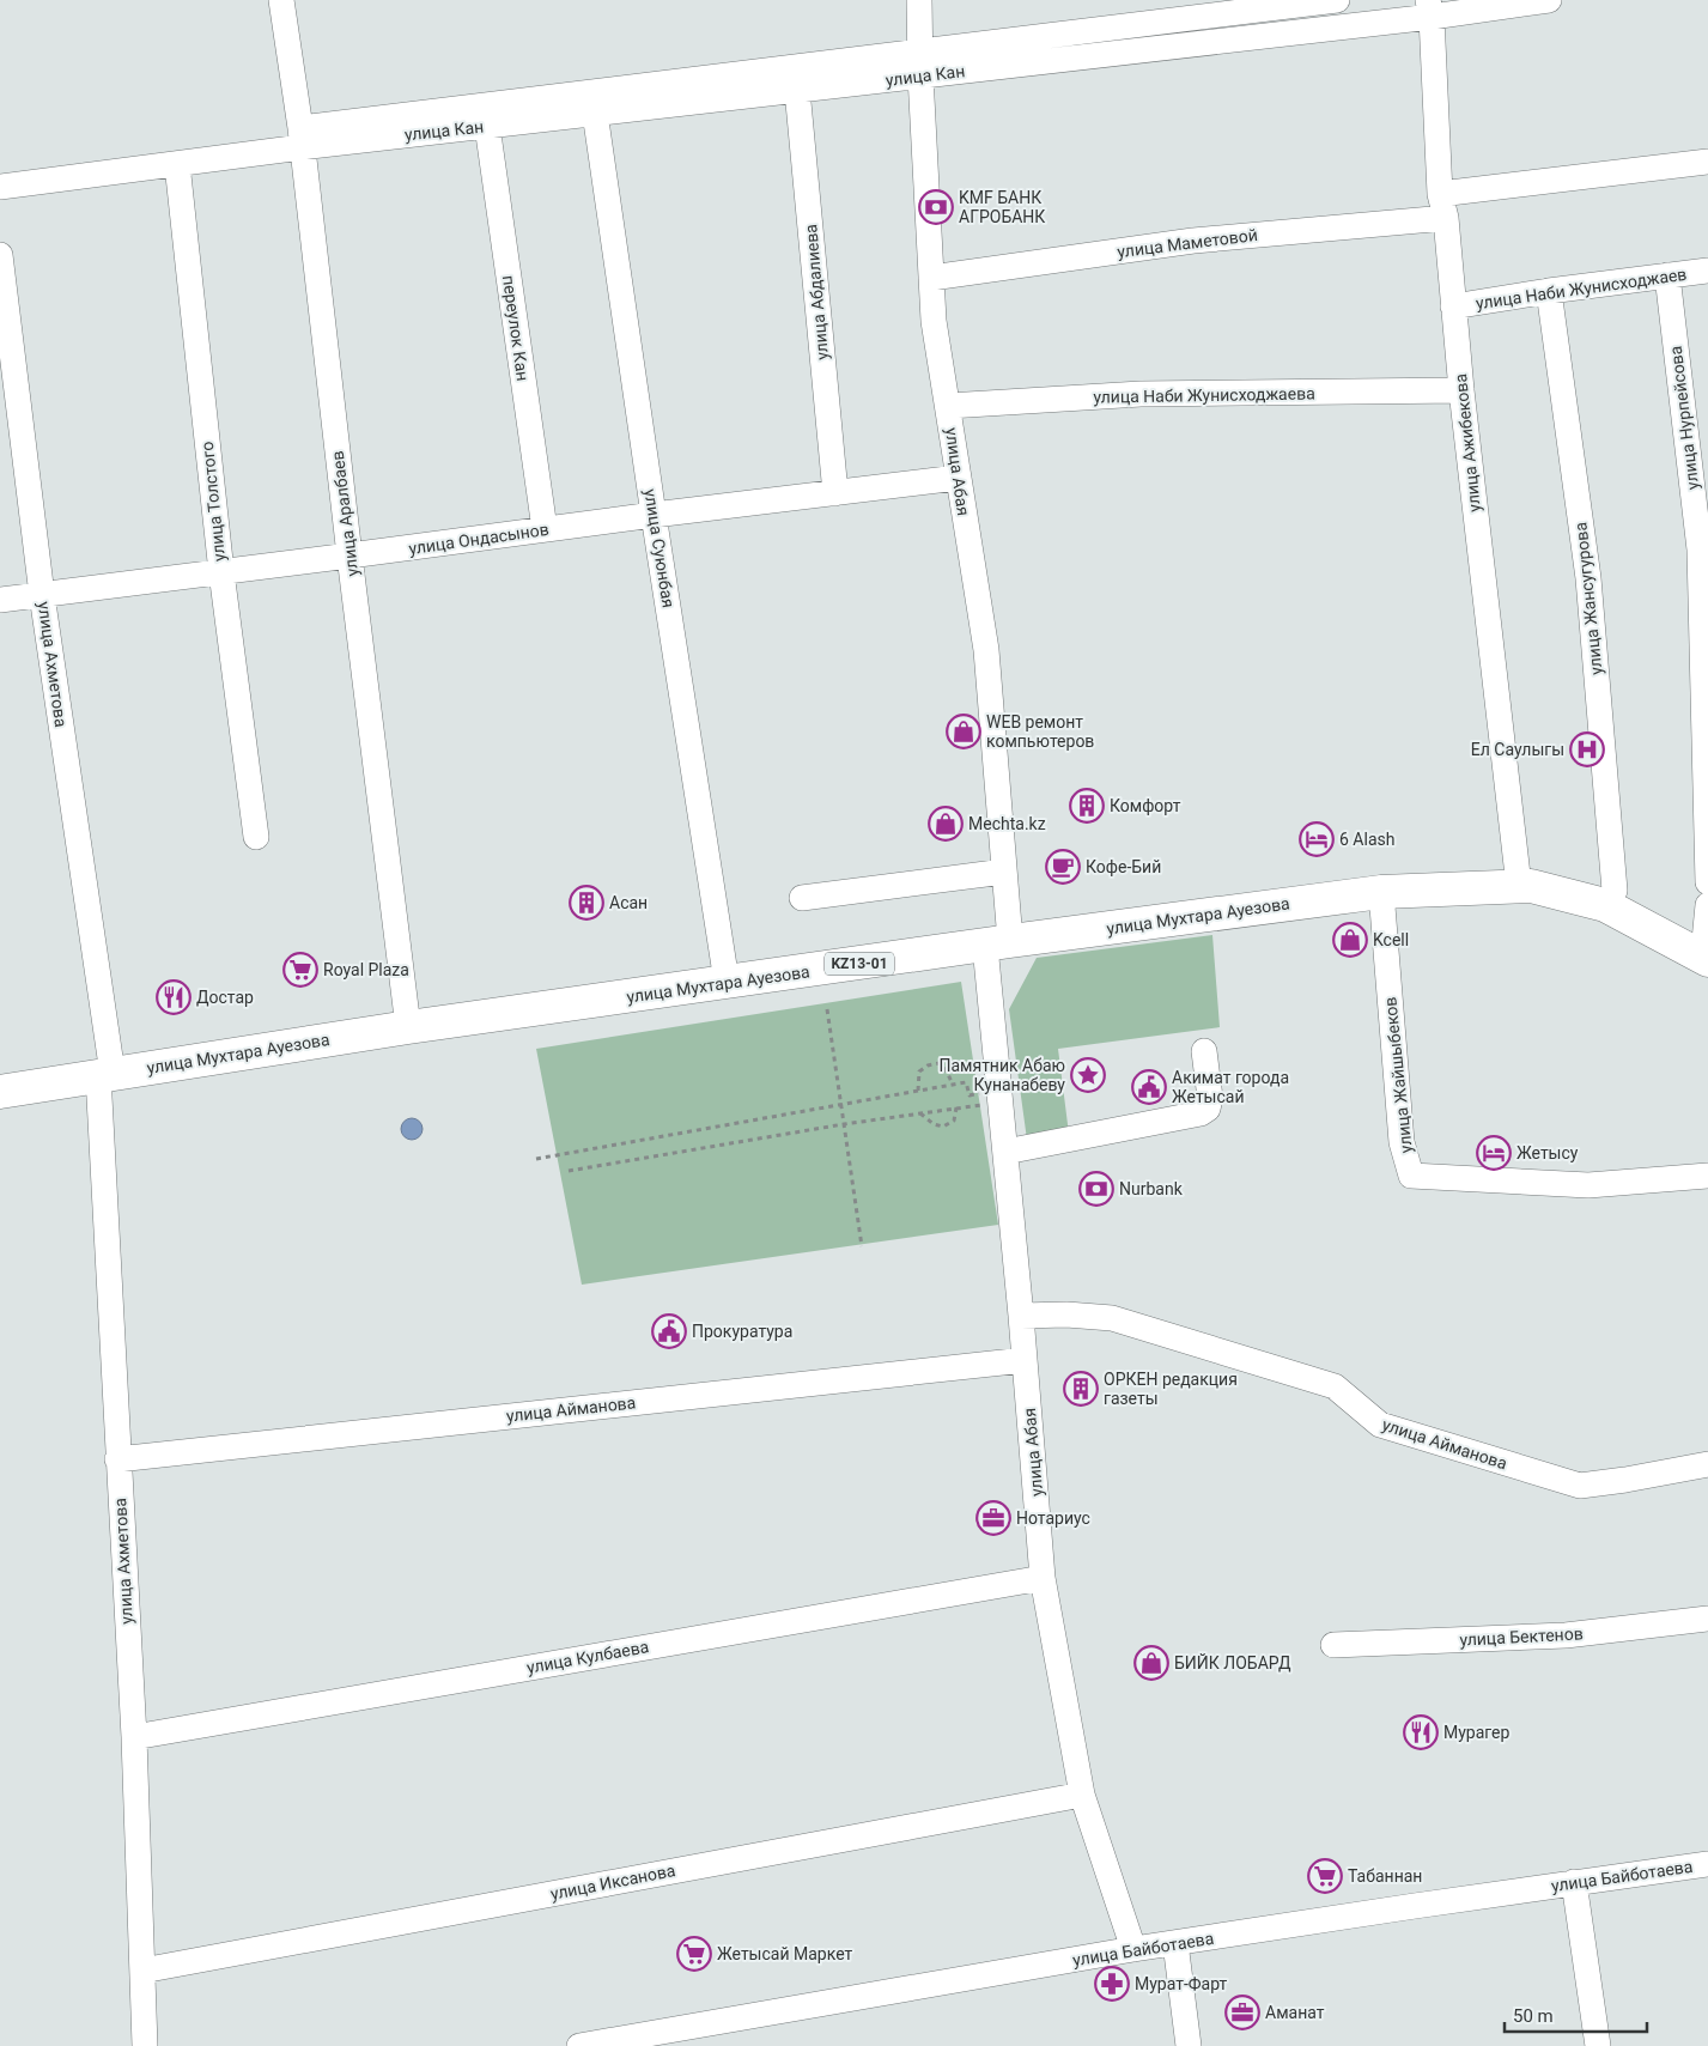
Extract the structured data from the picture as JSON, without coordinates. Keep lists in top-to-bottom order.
{
  "streets": {
    "main road": ["улица Мухтара Ауезова", "KZ13-01"],
    "street": [
      "улица Кан",
      "улица Маметовой",
      "улица Наби Жунисходжаев",
      "улица Абдалиева",
      "переулок Кан",
      "улица Наби Жунисходжаева",
      "улица Нурпейсова",
      "улица Ажибекова",
      "улица Абая",
      "улица Толстого",
      "улица Аралбаев",
      "улица Ондасынов",
      "улица Суюнбая",
      "улица Жансугурова",
      "улица Ахметова",
      "улица Жайшыбеков",
      "улица Айманова",
      "улица Бектенов",
      "улица Кулбаева",
      "улица Байботаева",
      "улица Иксанова"
    ]
  },
  "crossings": [
    ["улица Кан", "улица Абдалиева"],
    ["улица Кан", "переулок Кан"],
    ["улица Кан", "улица Ажибекова"],
    ["улица Кан", "улица Абая"],
    ["улица Кан", "улица Аралбаев"],
    ["улица Кан", "улица Суюнбая"],
    ["улица Маметовой", "улица Ажибекова"],
    ["улица Маметовой", "улица Абая"],
    ["улица Наби Жунисходжаев", "улица Нурпейсова"],
    ["улица Наби Жунисходжаев", "улица Ажибекова"],
    ["улица Наби Жунисходжаев", "улица Жансугурова"],
    ["улица Абдалиева", "улица Ондасынов"],
    ["переулок Кан", "улица Ондасынов"],
    ["улица Наби Жунисходжаева", "улица Ажибекова"],
    ["улица Наби Жунисходжаева", "улица Абая"],
    ["улица Ажибекова", "улица Мухтара Ауезова"],
    ["улица Абая", "улица Ондасынов"],
    ["улица Абая", "улица Мухтара Ауезова"],
    ["улица Абая", "улица Айманова"],
    ["улица Абая", "улица Кулбаева"],
    ["улица Абая", "улица Байботаева"],
    ["улица Абая", "улица Иксанова"],
    ["улица Толстого", "улица Ондасынов"],
    ["улица Аралбаев", "улица Ондасынов"],
    ["улица Аралбаев", "улица Мухтара Ауезова"],
    ["улица Ондасынов", "улица Суюнбая"],
    ["улица Ондасынов", "улица Ахметова"],
    ["улица Суюнбая", "улица Мухтара Ауезова"],
    ["улица Жансугурова", "улица Мухтара Ауезова"],
    ["улица Ахметова", "улица Мухтара Ауезова"],
    ["улица Ахметова", "улица Айманова"],
    ["улица Ахметова", "улица Кулбаева"],
    ["улица Ахметова", "улица Иксанова"],
    ["улица Мухтара Ауезова", "улица Жайшыбеков"]
  ],
  "places": {
    "bank": ["KMF БАНК АГРОБАНК", "Nurbank"],
    "shop": [
      "WEB ремонт компьютеров",
      "Mechta.kz",
      "Kcell",
      "БИЙК ЛОБАРД"
    ],
    "hospital": ["Ел Саулыгы"],
    "building": ["Комфорт", "Асан", "ОРКЕН редакция газеты"],
    "hotel": ["6 Alash", "Жетысу"],
    "cafe": ["Кофе-Бий"],
    "supermarket": ["Royal Plaza", "Табаннан", "Жетысай Маркет"],
    "restaurant": ["Достар", "Мурагер"],
    "place": ["Памятник Абаю Кунанабеву"],
    "public building": ["Акимат города Жетысай", "Прокуратура"],
    "office": ["Нотариус", "Аманат"],
    "pharmacy": ["Мурат-Фарт"]
  },
  "scale_bar": "50 m"
}
